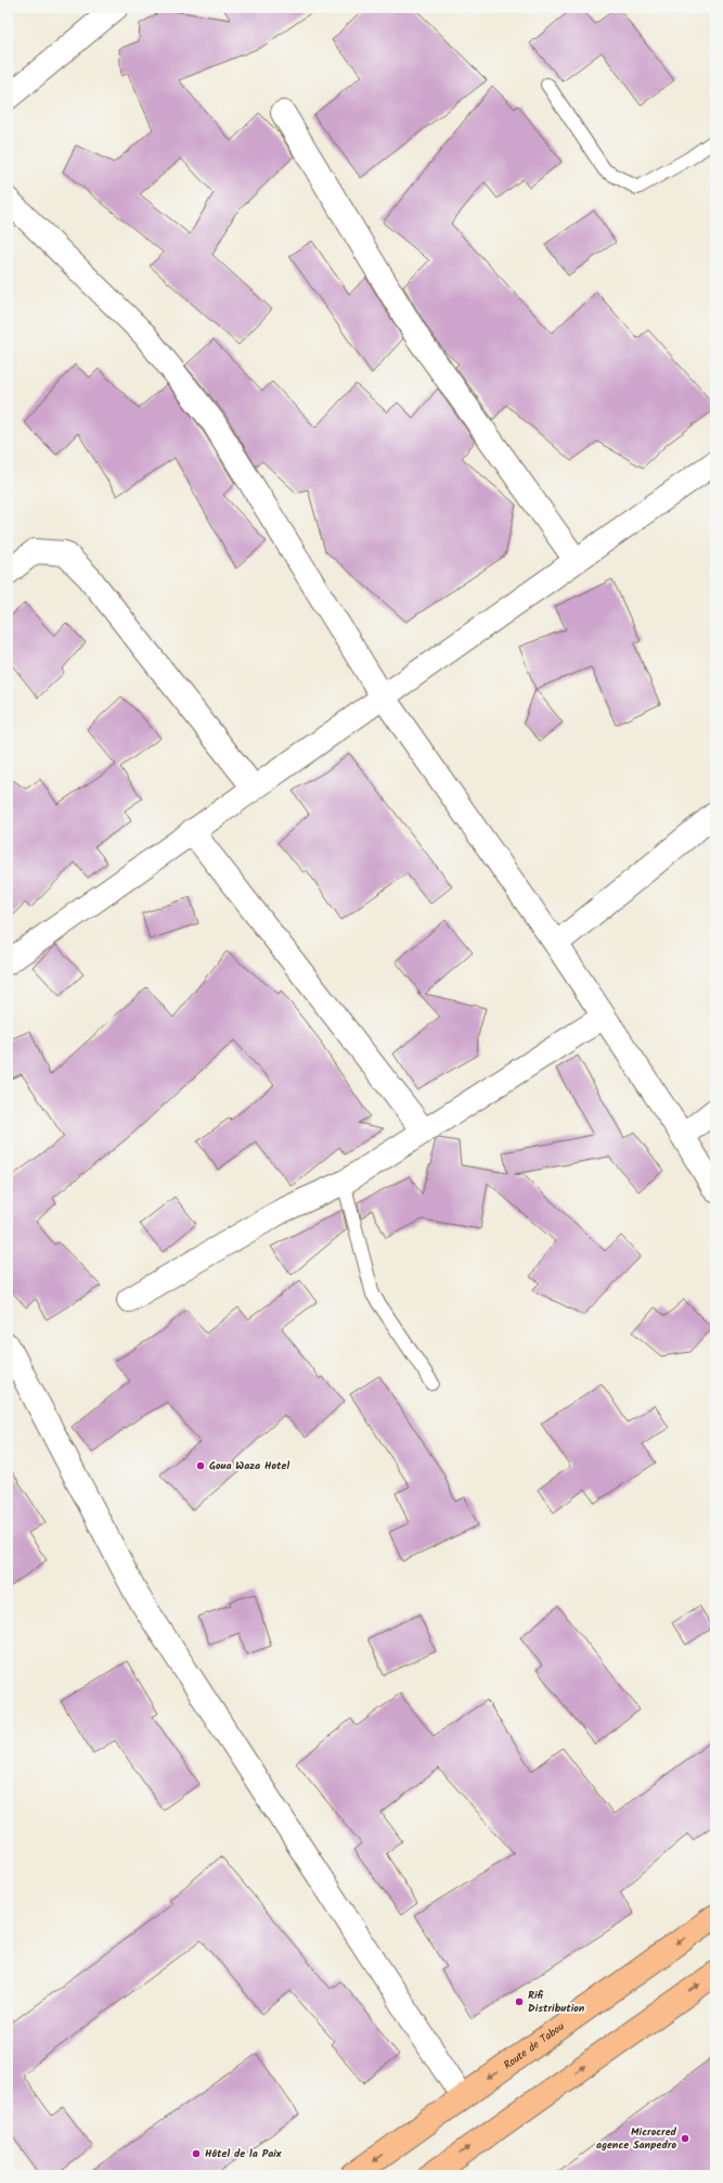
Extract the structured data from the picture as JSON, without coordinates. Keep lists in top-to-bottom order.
{
  "streets": {
    "main road": ["Route de Tabou"]
  },
  "places": [
    "Goua Waza Hotel",
    "Rifi Distribution",
    "Microcred agence Sanpedro",
    "Hôtel de la Paix"
  ]
}
